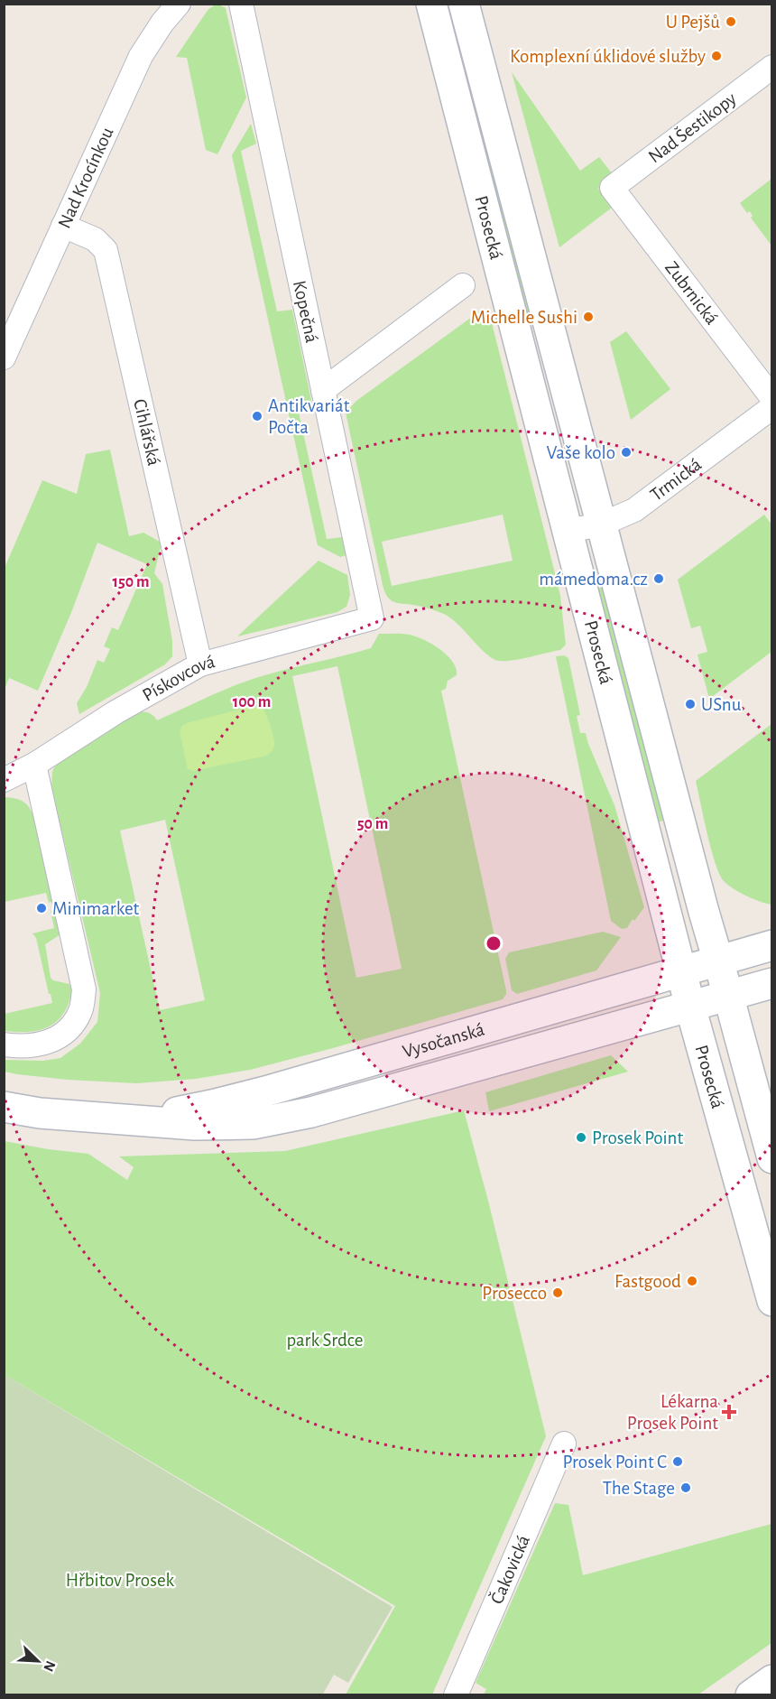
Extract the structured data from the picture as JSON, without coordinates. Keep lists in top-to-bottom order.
{
  "streets": {
    "main road": ["Prosecká", "Vysočanská"],
    "street": [
      "Nad Šestikopy",
      "Nad Krocínkou",
      "Zubrnická",
      "Kopečná",
      "Cihlářská",
      "Trmická",
      "Pískovcová",
      "Čakovická"
    ]
  },
  "crossings": [
    ["Nad Šestikopy", "Zubrnická"],
    ["Nad Krocínkou", "Cihlářská"],
    ["Prosecká", "Trmická"],
    ["Prosecká", "Vysočanská"],
    ["Kopečná", "Pískovcová"],
    ["Cihlářská", "Pískovcová"]
  ],
  "parks": ["park Srdce", "Hřbitov Prosek"],
  "places": {
    "other": [
      "U Pejšů",
      "Komplexní úklidové služby",
      "Michelle Sushi",
      "Antikvariát Počta",
      "Vaše kolo",
      "mámedoma.cz",
      "USnu",
      "Minimarket",
      "Prosek Point",
      "Fastgood",
      "Prosecco",
      "Prosek Point C",
      "The Stage"
    ],
    "health": ["Lékarna Prosek Point"]
  },
  "north": "bottom right",
  "rings": ["150 m", "100 m", "50 m"]
}
